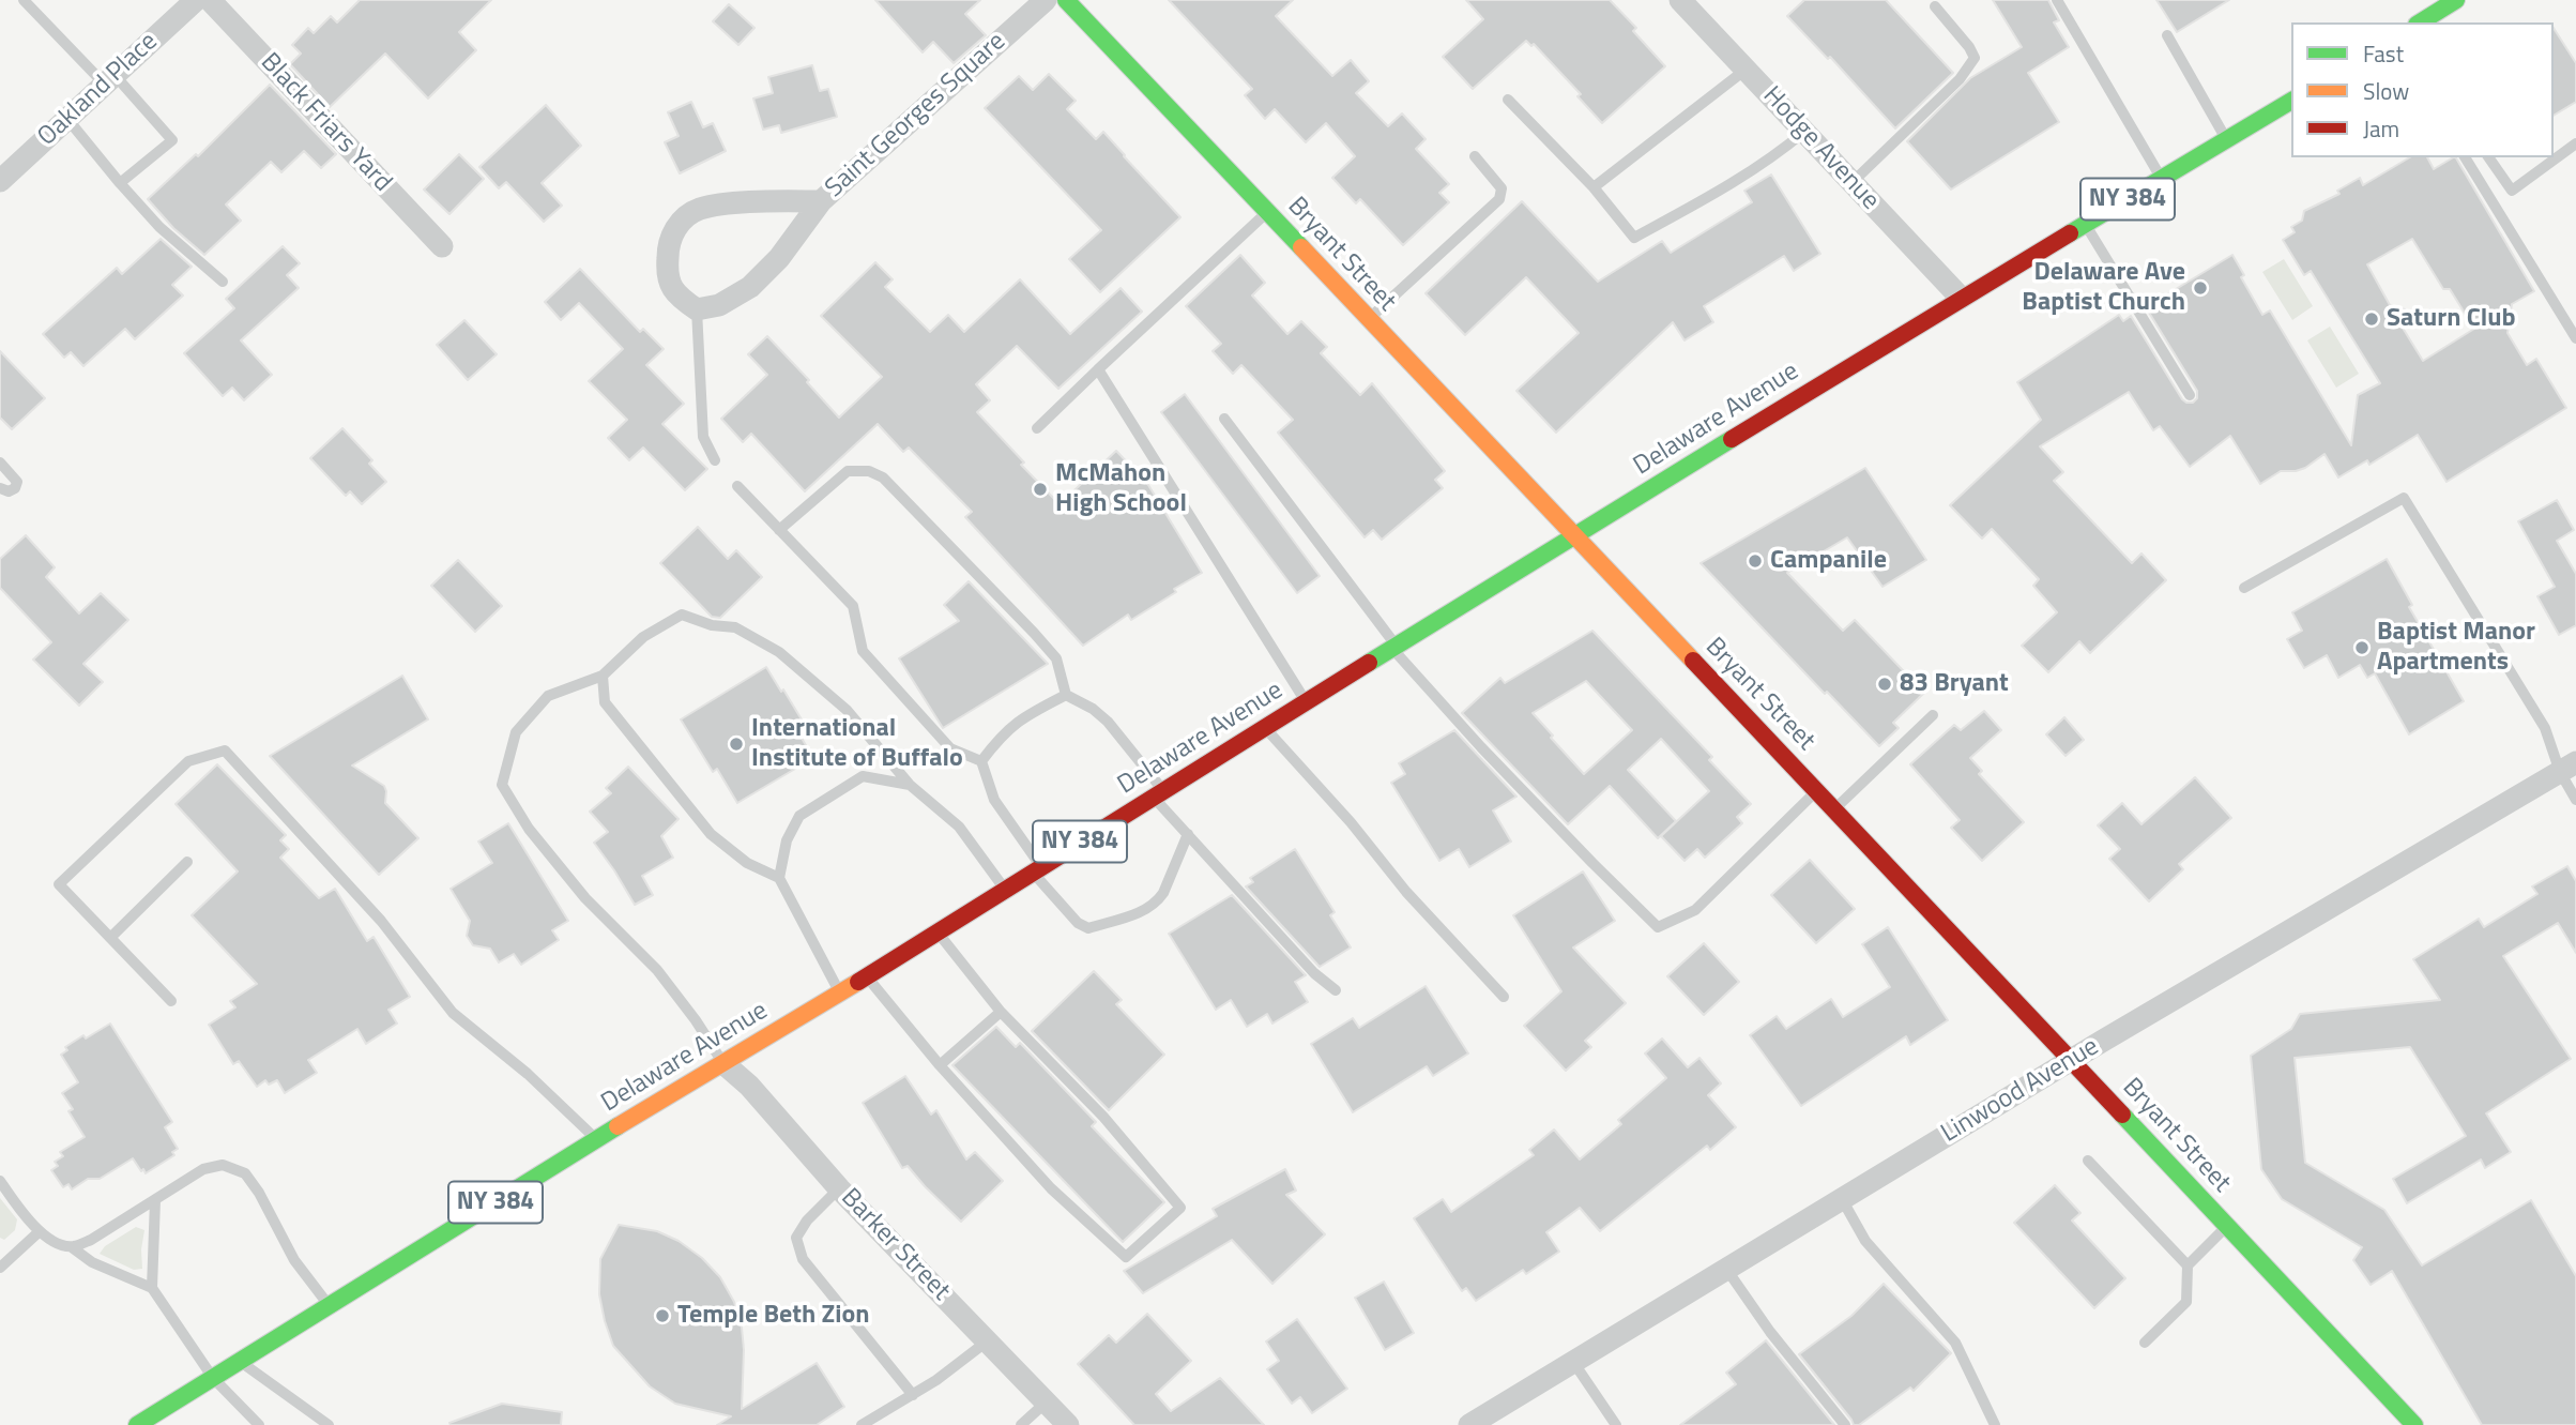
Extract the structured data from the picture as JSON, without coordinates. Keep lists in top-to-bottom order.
{
  "streets": {
    "main road": ["NY 384", "Bryant Street", "Delaware Avenue"],
    "street": [
      "Oakland Place",
      "Saint Georges Square",
      "Black Friars Yard",
      "Hodge Avenue",
      "Linwood Avenue",
      "Barker Street"
    ]
  },
  "crossings": [
    ["Hodge Avenue", "Delaware Avenue"],
    ["Bryant Street", "Delaware Avenue"],
    ["Bryant Street", "Linwood Avenue"],
    ["Delaware Avenue", "Barker Street"]
  ],
  "places": [
    "Delaware Ave Baptist Church",
    "Saturn Club",
    "McMahon High School",
    "Campanile",
    "Baptist Manor Apartments",
    "83 Bryant",
    "International Institute of Buffalo",
    "Temple Beth Zion"
  ],
  "legend": ["Fast", "Slow", "Jam"]
}
